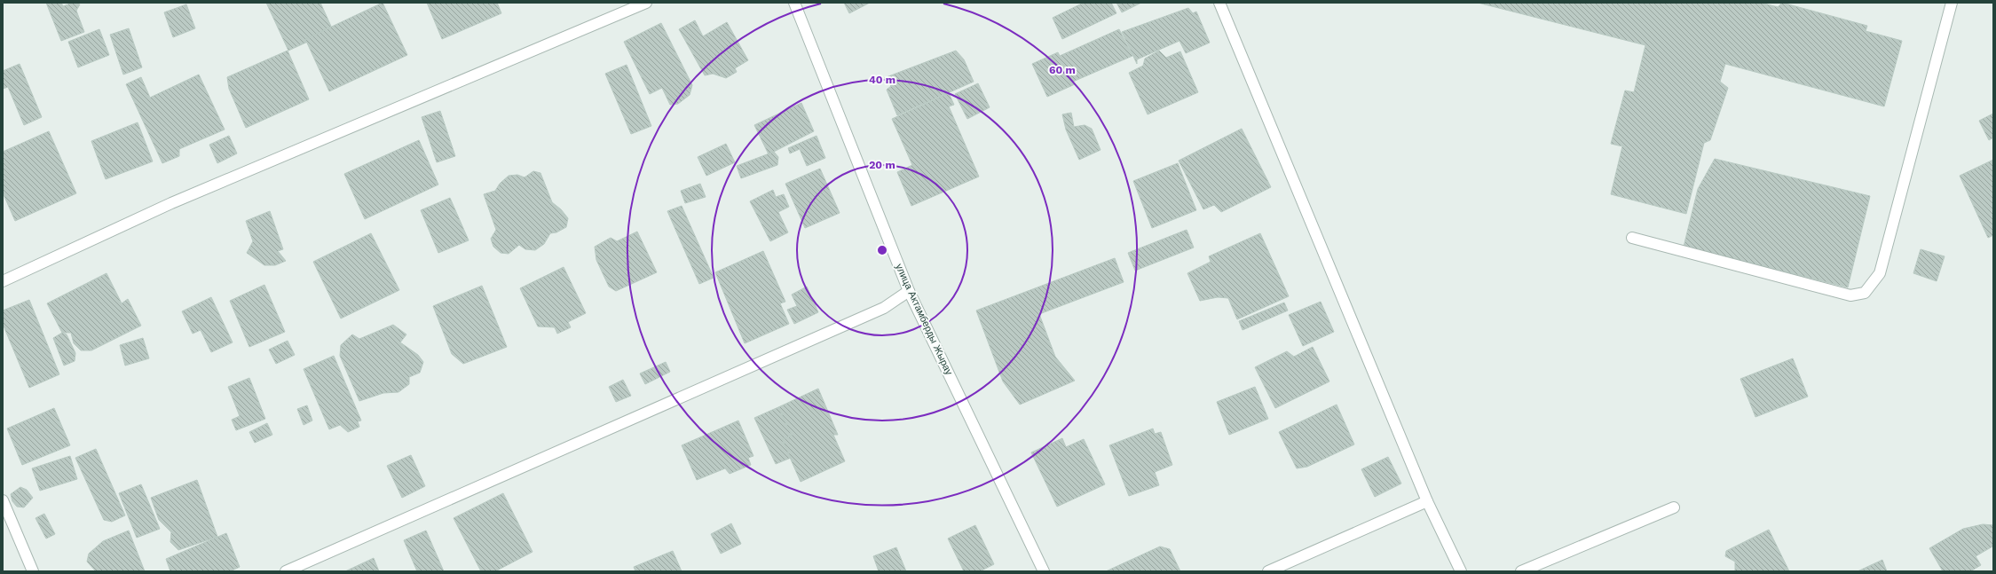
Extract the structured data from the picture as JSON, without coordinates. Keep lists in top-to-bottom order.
{
  "streets": {
    "street": ["улица Актамберды Жырау"]
  },
  "rings": ["60 m", "40 m", "20 m"]
}
